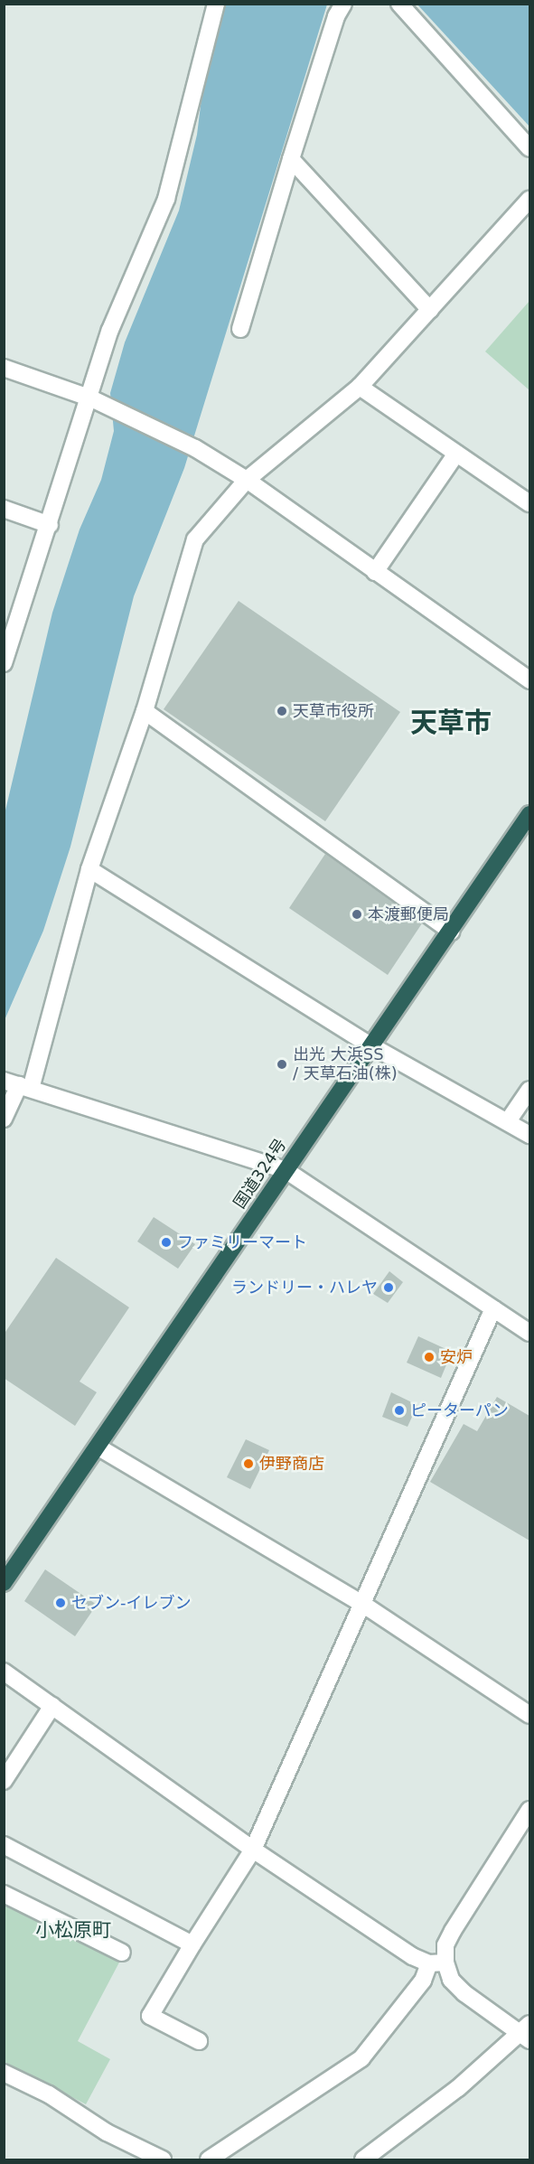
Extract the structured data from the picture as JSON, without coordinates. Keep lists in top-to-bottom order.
{
  "streets": {
    "highway": ["国道324号"]
  },
  "districts": ["天草市", "小松原町"],
  "places": [
    "天草市役所",
    "本渡郵便局",
    "出光 大浜SS / 天草石油(株)",
    "ファミリーマート",
    "ランドリー・ハレヤ",
    "安炉",
    "ピーターパン",
    "伊野商店",
    "セブン-イレブン"
  ]
}
